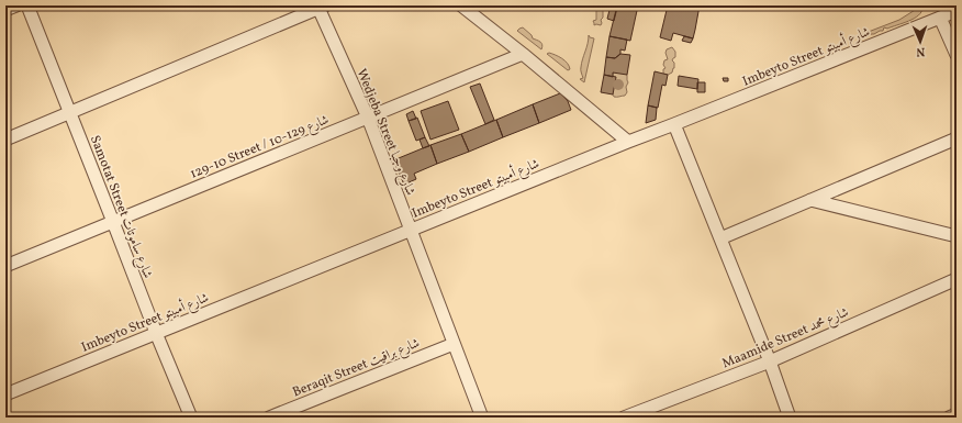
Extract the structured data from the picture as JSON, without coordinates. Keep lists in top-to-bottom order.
{
  "streets": {
    "street": [
      "Imbeyto Street شارع أمبيتو",
      "Wedjeba Street شارع وجبا",
      "129-10 Street / شارع 129-10",
      "Samotat Street شارع ساموتات",
      "Maamide Street شارع محمد",
      "Beraqit Street شارع براقيت"
    ]
  },
  "crossings": [
    ["Imbeyto Street شارع أمبيتو", "Wedjeba Street شارع وجبا"],
    ["Imbeyto Street شارع أمبيتو", "Samotat Street شارع ساموتات"],
    ["Wedjeba Street شارع وجبا", "129-10 Street / شارع 129-10"],
    ["Wedjeba Street شارع وجبا", "Beraqit Street شارع براقيت"],
    ["129-10 Street / شارع 129-10", "Samotat Street شارع ساموتات"]
  ],
  "north": "bottom"
}
